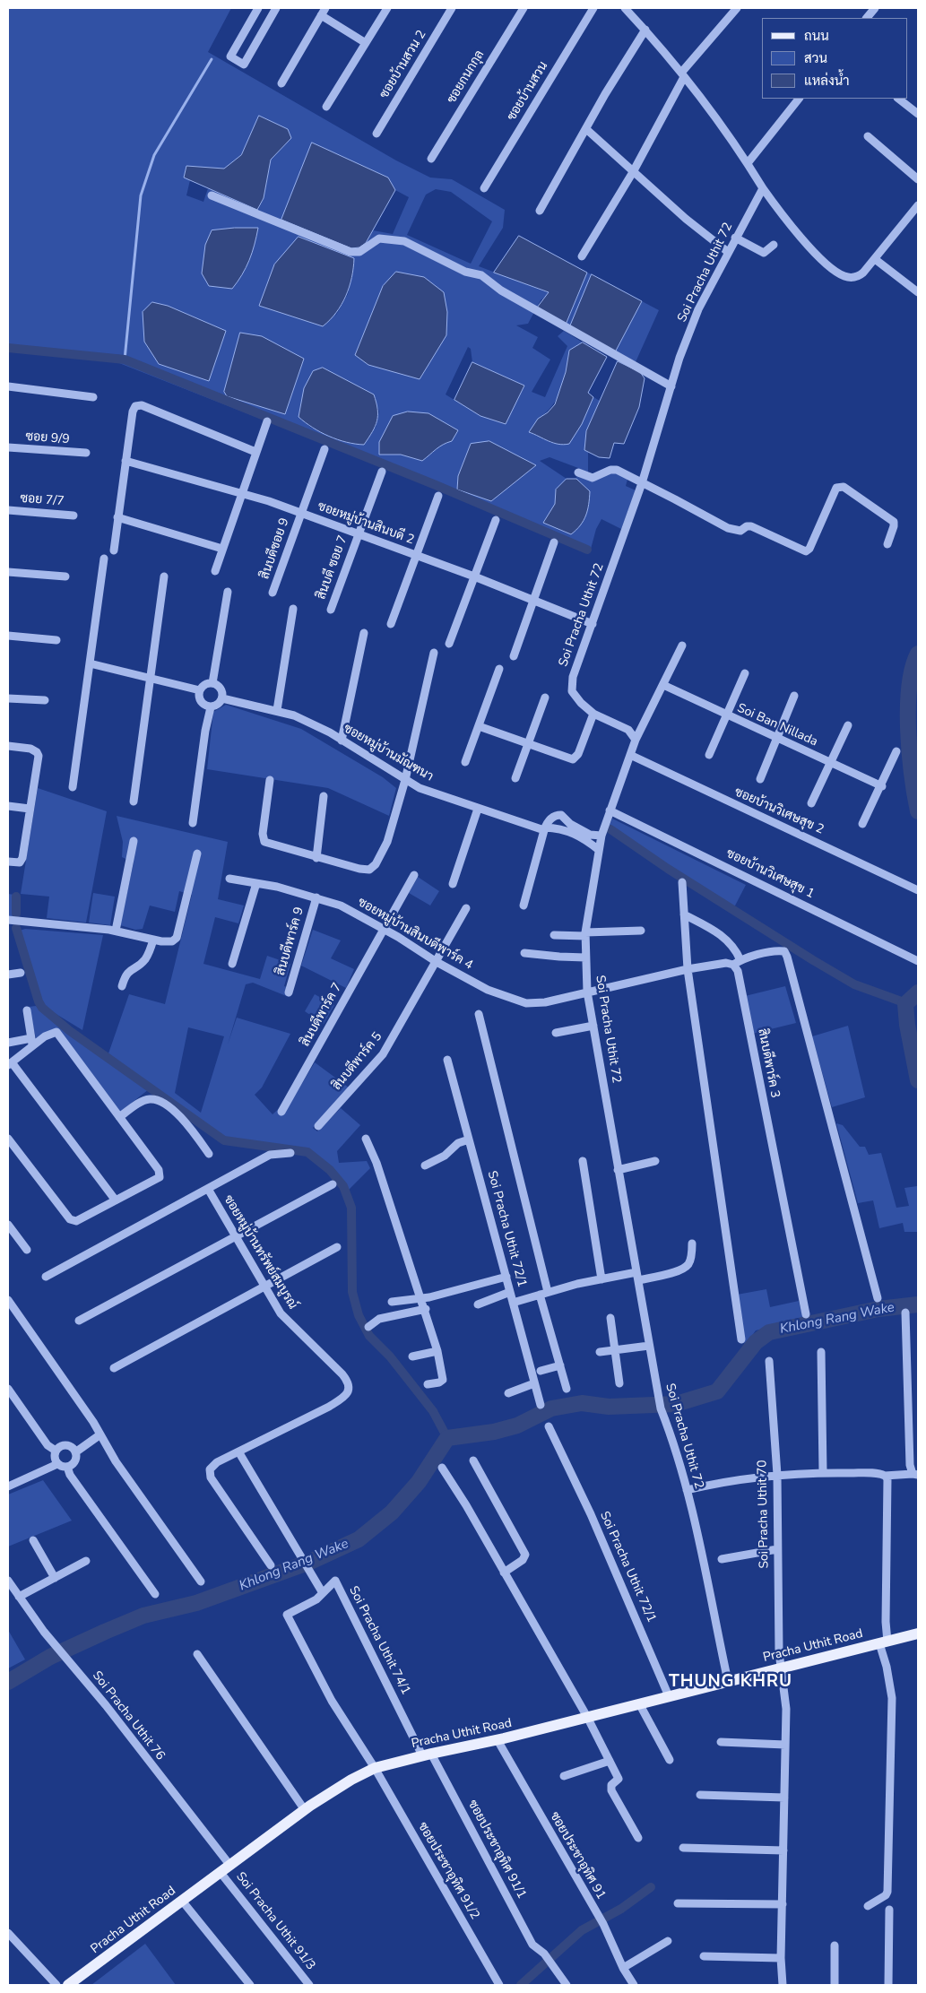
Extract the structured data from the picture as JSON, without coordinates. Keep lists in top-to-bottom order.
{
  "streets": {
    "main road": ["Pracha Uthit Road"],
    "street": [
      "ซอยบ้านสวน 2",
      "ซอยกนกกุล",
      "ซอยบ้านสวน",
      "Soi Pracha Uthit 72",
      "ซอย 9/9",
      "ซอย 7/7",
      "ซอยหมู่บ้านสินบดี 2",
      "สินบดีซอย 9",
      "สินบดี ซอย 7",
      "Soi Ban Nillada",
      "ซอยหมู่บ้านมัณฑนา",
      "ซอยบ้านวิเศษสุข 2",
      "ซอยบ้านวิเศษสุข 1",
      "ซอยหมู่บ้านสินบดีพาร์ค 4",
      "สินบดีพาร์ค 9",
      "สินบดีพาร์ค 7",
      "สินบดีพาร์ค 5",
      "สินบดีพาร์ค 3",
      "Soi Pracha Uthit 72/1",
      "ซอยหมู่บ้านทรัพย์สมบูรณ์",
      "Soi Pracha Uthit 70",
      "Soi Pracha Uthit 74/1",
      "Soi Pracha Uthit 76",
      "ซอยประชาอุทิศ 91/1",
      "ซอยประชาอุทิศ 91",
      "ซอยประชาอุทิศ 91/2",
      "Soi Pracha Uthit 91/3"
    ]
  },
  "crossings": [
    ["Soi Pracha Uthit 72", "ซอยหมู่บ้านสินบดี 2"],
    ["Soi Pracha Uthit 72", "ซอยหมู่บ้านมัณฑนา"],
    ["Soi Pracha Uthit 72", "ซอยบ้านวิเศษสุข 2"],
    ["Soi Pracha Uthit 72", "ซอยบ้านวิเศษสุข 1"],
    ["Soi Pracha Uthit 72", "ซอยหมู่บ้านสินบดีพาร์ค 4"],
    ["Soi Pracha Uthit 72", "Pracha Uthit Road"],
    ["ซอยหมู่บ้านสินบดี 2", "สินบดีซอย 9"],
    ["ซอยหมู่บ้านสินบดี 2", "สินบดี ซอย 7"],
    ["ซอยหมู่บ้านสินบดีพาร์ค 4", "สินบดีพาร์ค 9"],
    ["ซอยหมู่บ้านสินบดีพาร์ค 4", "สินบดีพาร์ค 7"],
    ["ซอยหมู่บ้านสินบดีพาร์ค 4", "สินบดีพาร์ค 5"],
    ["Soi Pracha Uthit 72/1", "Pracha Uthit Road"],
    ["Soi Pracha Uthit 70", "Pracha Uthit Road"],
    ["Soi Pracha Uthit 74/1", "Pracha Uthit Road"],
    ["Soi Pracha Uthit 74/1", "ซอยประชาอุทิศ 91/1"],
    ["Soi Pracha Uthit 74/1", "ซอยประชาอุทิศ 91/2"],
    ["Pracha Uthit Road", "Soi Pracha Uthit 76"],
    ["Pracha Uthit Road", "ซอยประชาอุทิศ 91/1"],
    ["Pracha Uthit Road", "ซอยประชาอุทิศ 91"],
    ["Pracha Uthit Road", "ซอยประชาอุทิศ 91/2"],
    ["Pracha Uthit Road", "Soi Pracha Uthit 91/3"]
  ],
  "districts": ["THUNG KHRU"],
  "water": ["Khlong Rang Wake"],
  "legend": ["ถนน", "สวน", "แหล่งน้ำ"]
}
